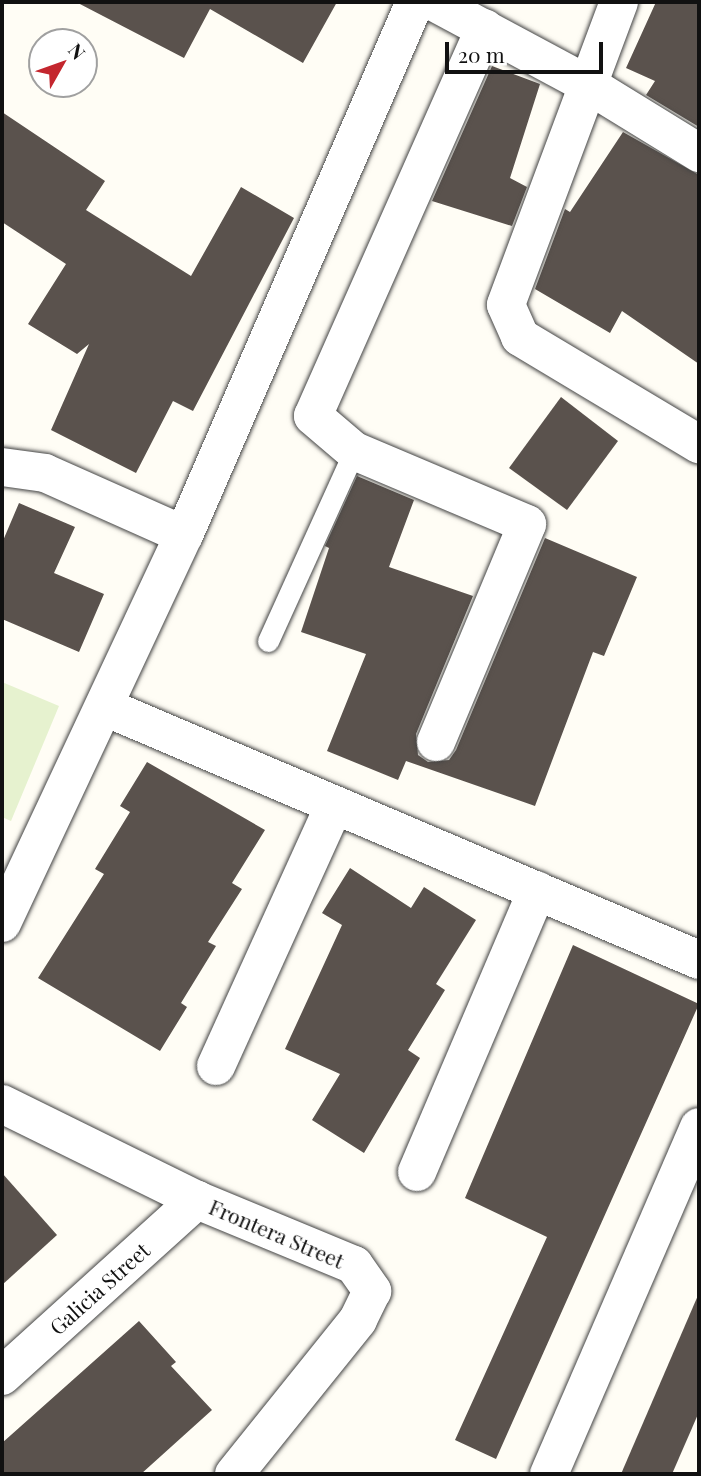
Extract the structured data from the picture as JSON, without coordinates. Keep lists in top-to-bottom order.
{
  "streets": {
    "street": ["Frontera Street", "Galicia Street"]
  },
  "crossings": [
    ["Frontera Street", "Galicia Street"]
  ],
  "scale_bar": "20 m",
  "north": "top right"
}
